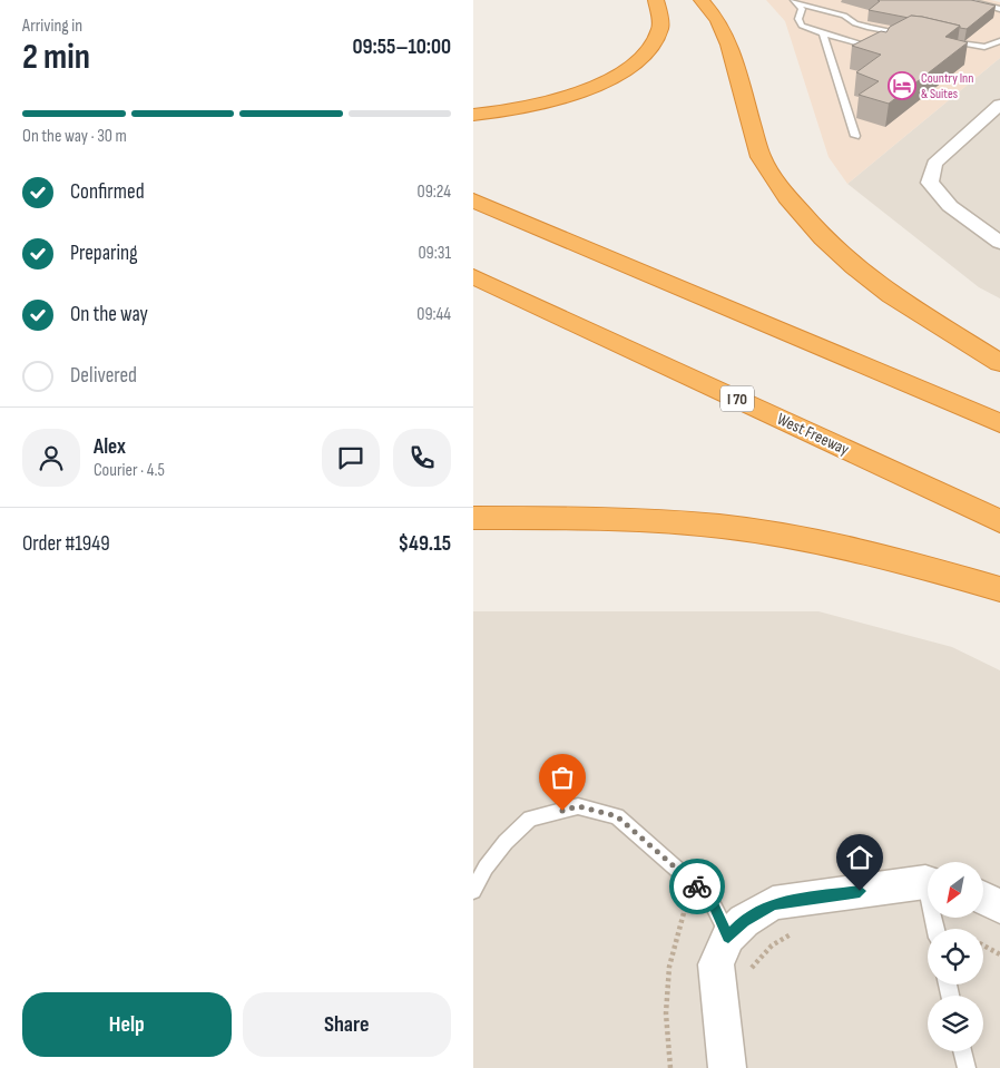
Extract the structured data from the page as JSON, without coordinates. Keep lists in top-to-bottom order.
{
  "streets": {
    "highway": ["I 70", "West Freeway"]
  },
  "places": {
    "hotel": ["Country Inn & Suites"]
  },
  "north": "bottom left",
  "page": {
    "heading": ["2 min", "Arriving in", "09:55–10:00"],
    "panel": [
      "Alex",
      "Courier · 4.5",
      "Order #1949",
      "$49.15"
    ],
    "bar": "On the way · 30 m",
    "list": [
      ["Confirmed", "09:24"],
      ["Preparing", "09:31"],
      ["On the way", "09:44"],
      "Delivered"
    ],
    "buttons": ["Help", "Share"]
  }
}
